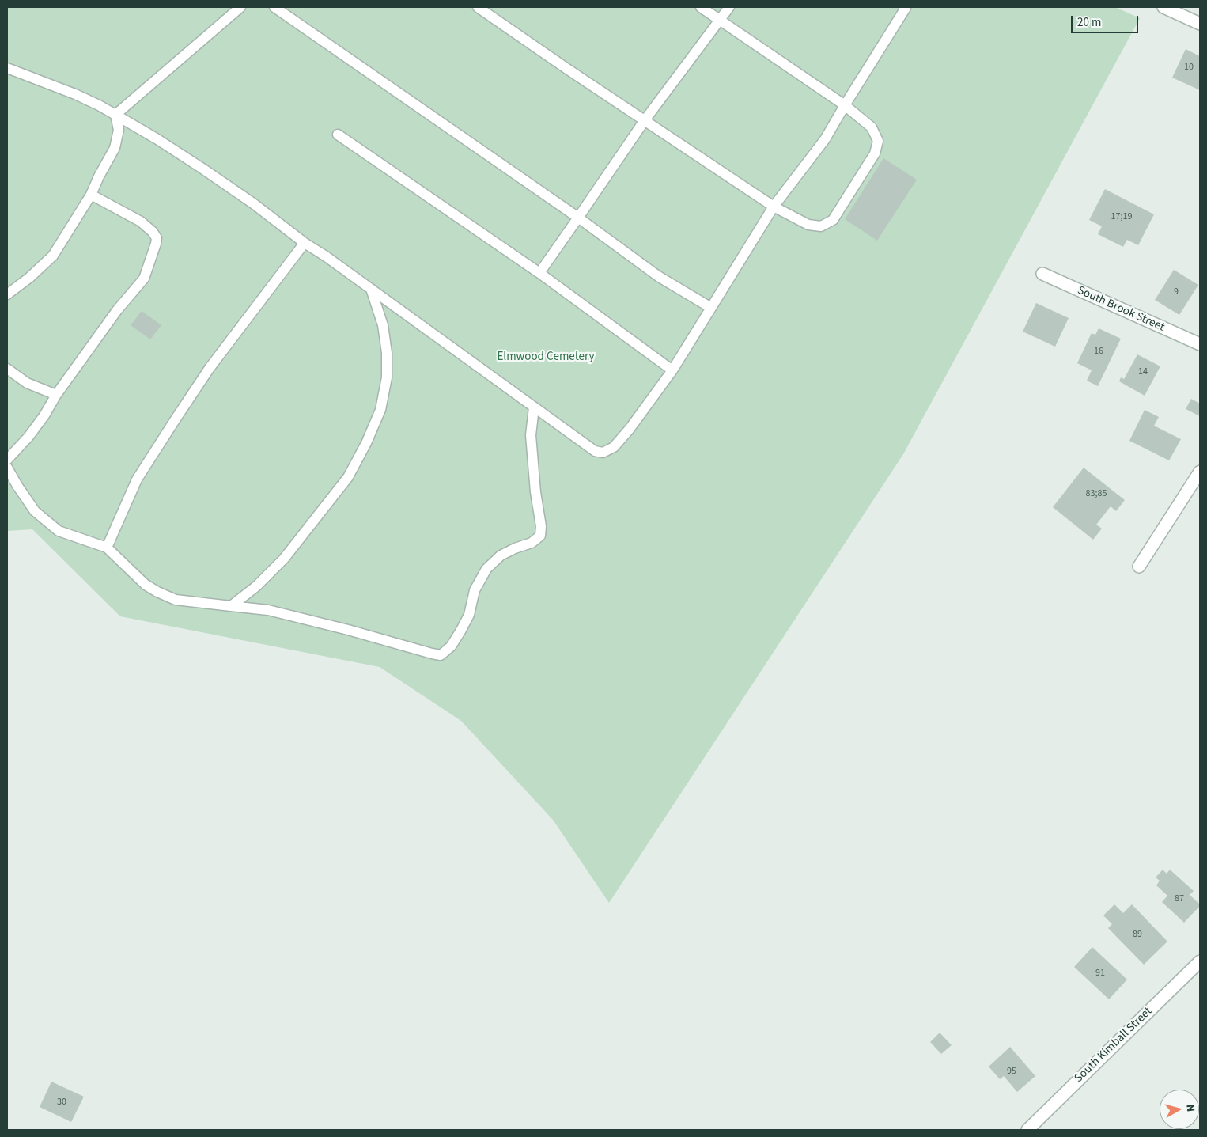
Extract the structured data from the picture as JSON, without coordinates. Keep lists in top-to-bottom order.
{
  "streets": {
    "street": ["South Brook Street", "South Kimball Street"]
  },
  "parks": ["Elmwood Cemetery"],
  "house_numbers": [
    "10",
    "17;19",
    "9",
    "16",
    "14",
    "83;85",
    "87",
    "89",
    "91",
    "95",
    "30"
  ],
  "scale_bar": "20 m",
  "north": "right"
}
